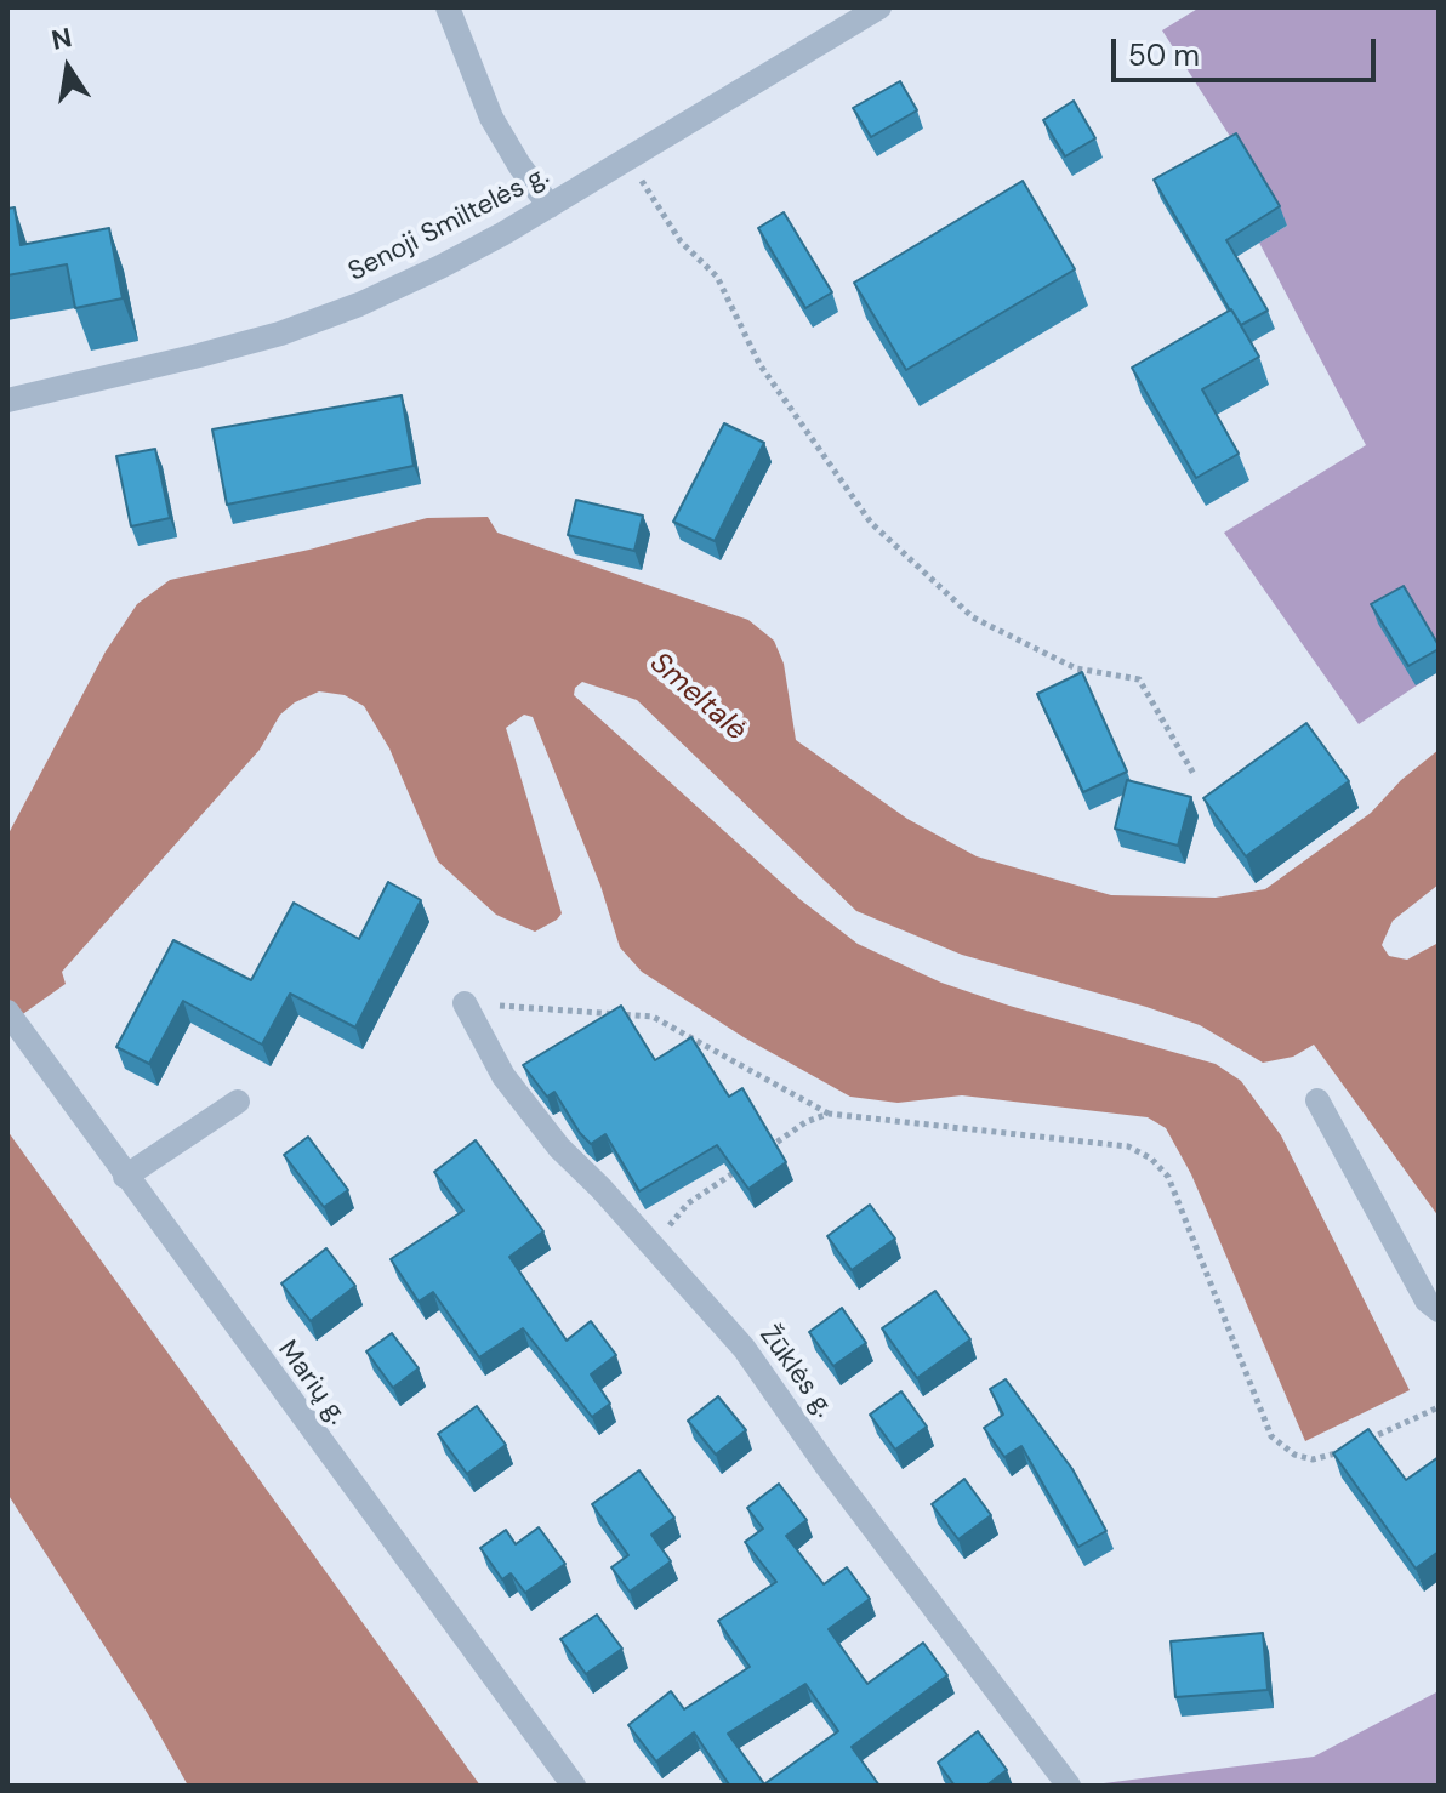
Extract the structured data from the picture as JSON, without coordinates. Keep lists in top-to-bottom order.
{
  "streets": {
    "street": ["Senoji Smiltelės g.", "Žūklės g.", "Marių g."]
  },
  "water": ["Smeltalė"],
  "scale_bar": "50 m",
  "north": "top"
}
